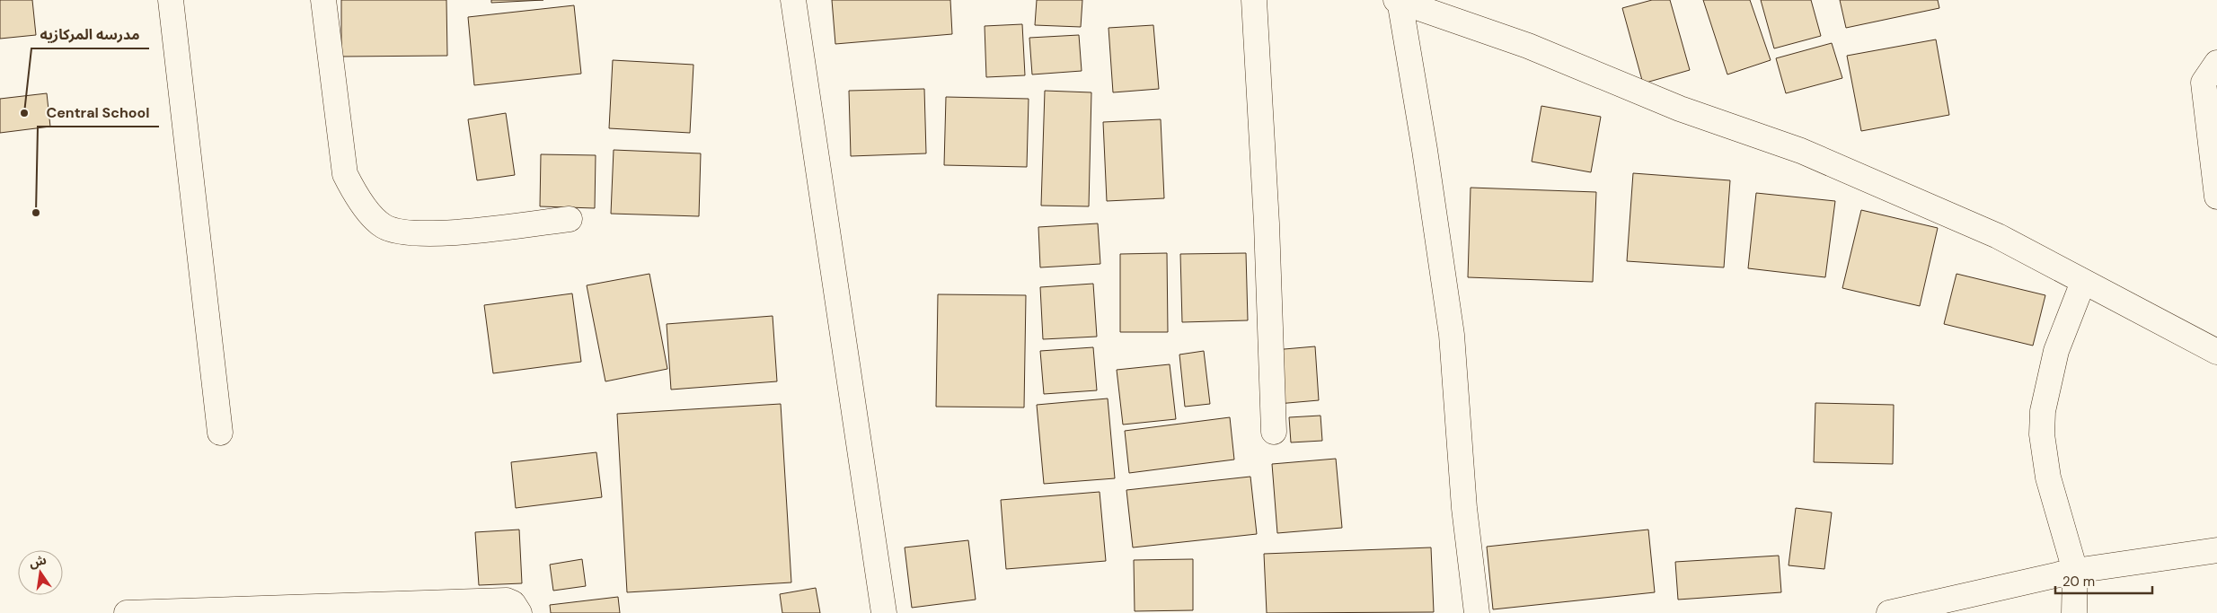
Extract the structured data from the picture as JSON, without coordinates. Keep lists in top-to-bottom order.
{
  "places": ["مدرسه المركازيه", "Central School"],
  "scale_bar": "20 m",
  "north": "top"
}
